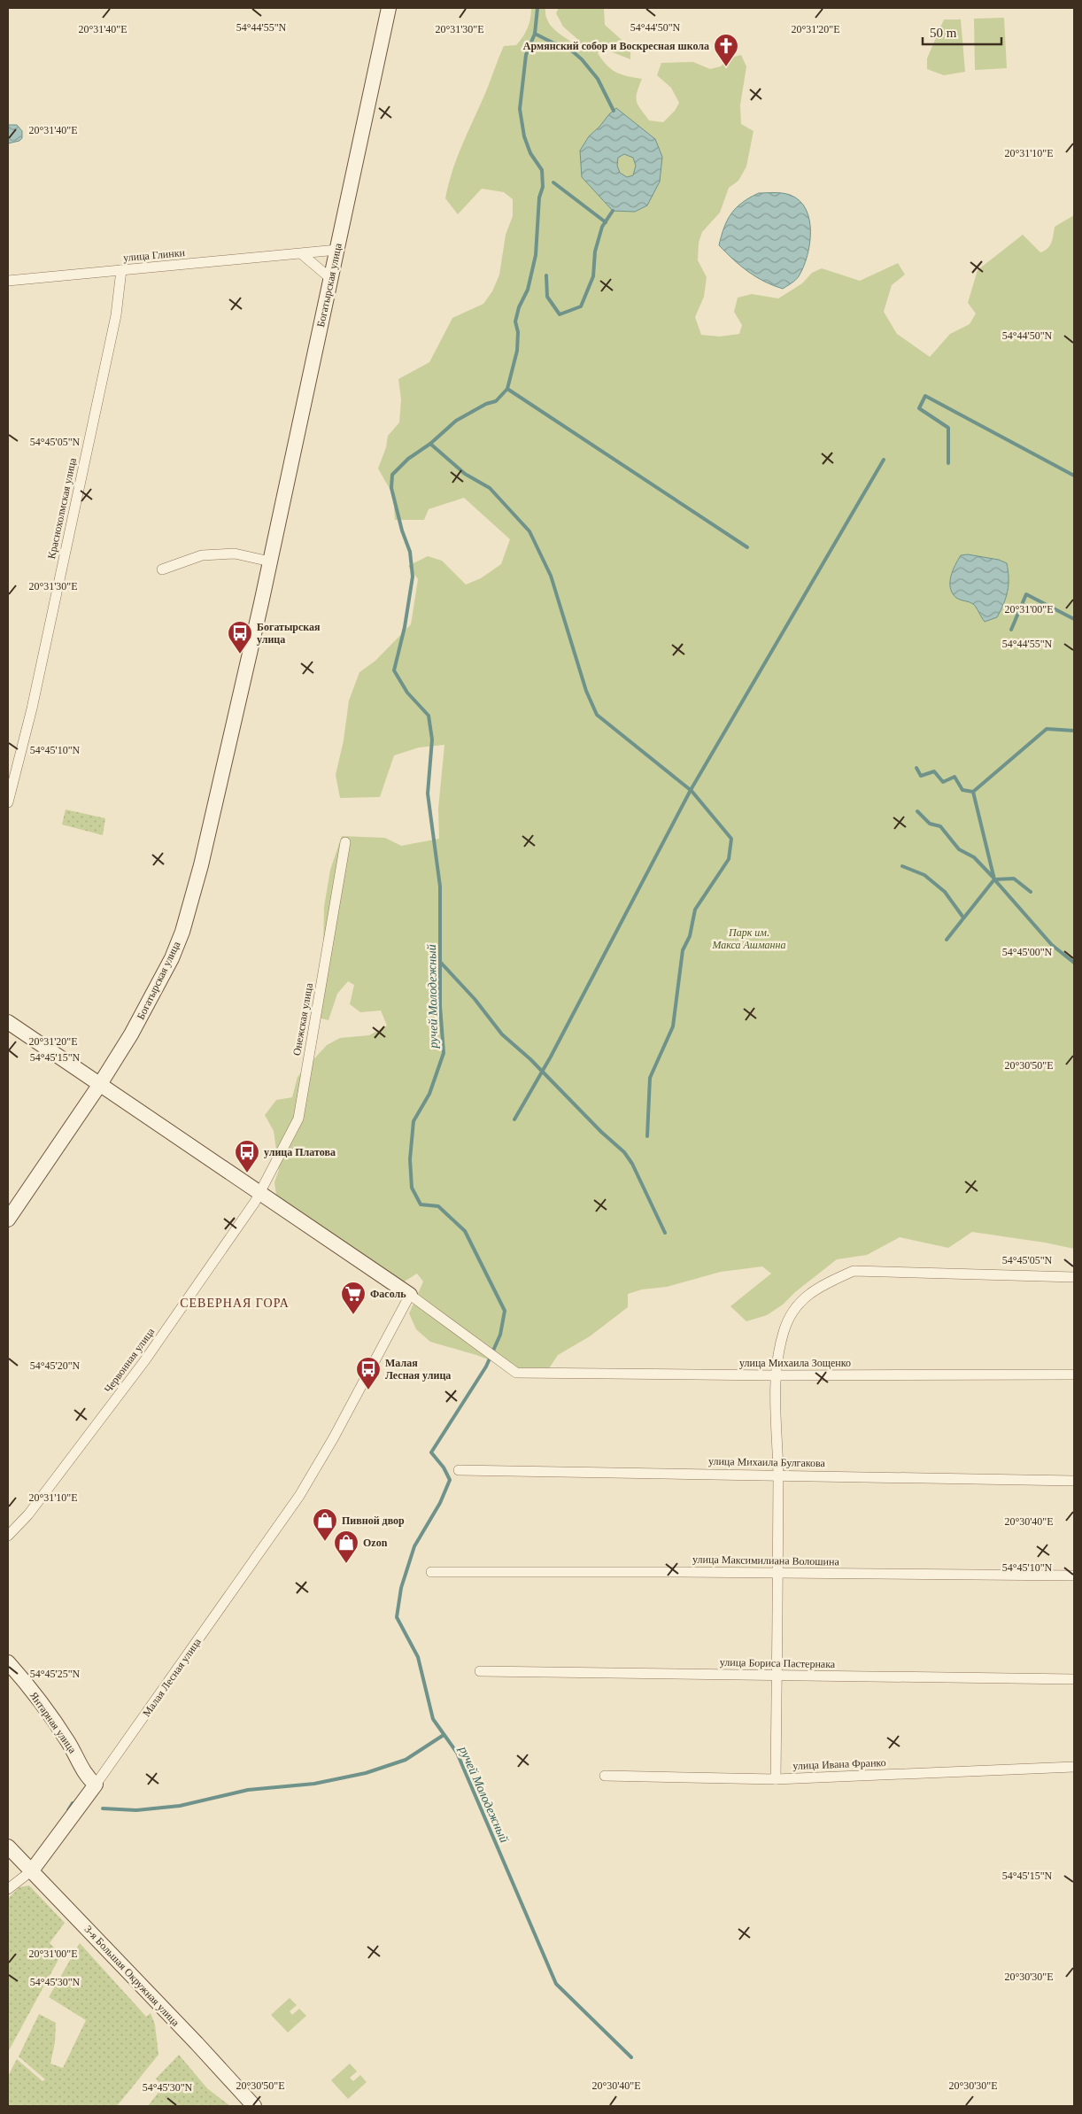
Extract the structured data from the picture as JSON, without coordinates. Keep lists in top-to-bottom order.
{
  "streets": {
    "street": [
      "улица Глинки",
      "Богатырская улица",
      "Краснохолмская улица",
      "Онежская улица",
      "Червонная улица",
      "улица Михаила Зощенко",
      "улица Михаила Булгакова",
      "улица Максимилиана Волошина",
      "улица Бориса Пастернака",
      "Малая Лесная улица",
      "Янтарная улица",
      "улица Ивана Франко",
      "3-я Большая Окружная улица"
    ]
  },
  "crossings": [
    ["улица Глинки", "Богатырская улица"],
    ["улица Глинки", "Краснохолмская улица"],
    ["Онежская улица", "Червонная улица"],
    ["улица Михаила Зощенко", "Малая Лесная улица"],
    ["Малая Лесная улица", "Янтарная улица"],
    ["Малая Лесная улица", "3-я Большая Окружная улица"]
  ],
  "districts": ["СЕВЕРНАЯ ГОРА"],
  "water": ["ручей Молодежный"],
  "parks": ["Парк им. Макса Ашманна"],
  "places": {
    "church": ["Армянский собор и Воскресная школа"],
    "bus stop": ["Богатырская улица", "улица Платова", "Малая Лесная улица"],
    "supermarket": ["Фасоль"],
    "shop": ["Пивной двор", "Ozon"]
  },
  "scale_bar": "50 m",
  "coordinates": [
    "54°44'55\"N",
    "54°44'50\"N",
    "20°31'30\"E",
    "20°31'40\"E",
    "20°31'20\"E",
    "20°31'10\"E",
    "54°45'05\"N",
    "20°31'00\"E",
    "54°45'10\"N",
    "54°45'00\"N",
    "54°45'15\"N",
    "20°30'50\"E",
    "54°45'20\"N",
    "20°30'40\"E",
    "54°45'25\"N",
    "20°30'30\"E",
    "54°45'30\"N"
  ]
}
